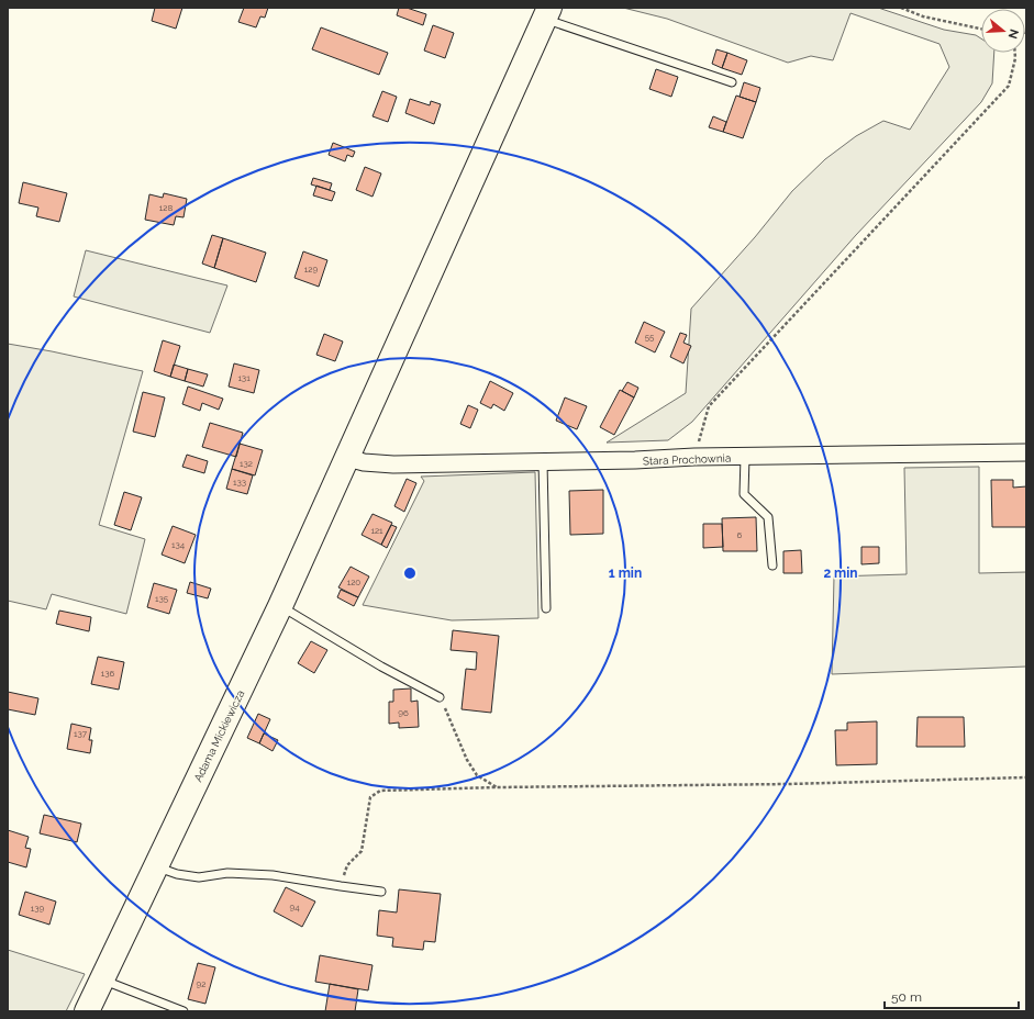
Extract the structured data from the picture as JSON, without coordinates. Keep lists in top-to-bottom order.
{
  "streets": {
    "main road": ["Adama Mickiewicza"],
    "street": ["Stara Prochownia"]
  },
  "crossings": [
    ["Stara Prochownia", "Adama Mickiewicza"]
  ],
  "house_numbers": [
    "128",
    "129",
    "55",
    "131",
    "132",
    "133",
    "121",
    "6",
    "134",
    "120",
    "135",
    "136",
    "96",
    "137",
    "94",
    "139",
    "92"
  ],
  "scale_bar": "50 m",
  "north": "right",
  "rings": ["1 min", "2 min"]
}
